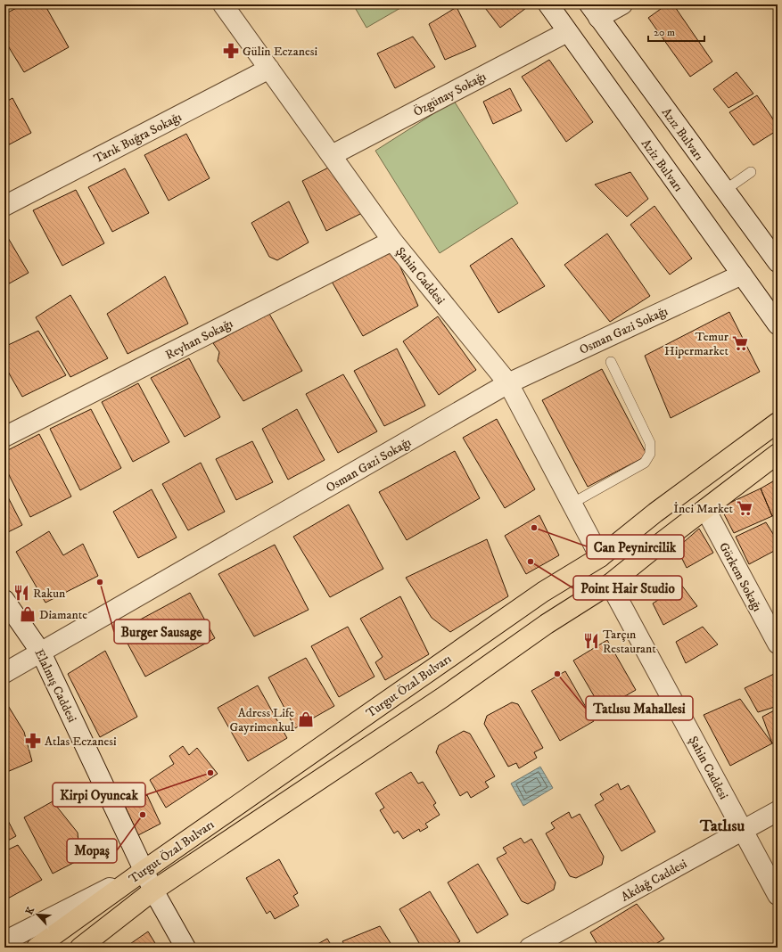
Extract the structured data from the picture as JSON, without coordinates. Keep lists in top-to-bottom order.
{
  "streets": {
    "main road": ["Turgut Özal Bulvarı"],
    "street": [
      "Özgünay Sokağı",
      "Azız Bulvarı",
      "Tarık Buğra Sokağı",
      "Aziz Bulvarı",
      "Şahin Caddesi",
      "Osman Gazi Sokağı",
      "Reyhan Sokağı",
      "Görkem Sokağı",
      "Elalmış Caddesi",
      "Akdağ Caddesi"
    ]
  },
  "crossings": [
    ["Özgünay Sokağı", "Aziz Bulvarı"],
    ["Özgünay Sokağı", "Şahin Caddesi"],
    ["Tarık Buğra Sokağı", "Şahin Caddesi"],
    ["Aziz Bulvarı", "Osman Gazi Sokağı"],
    ["Şahin Caddesi", "Osman Gazi Sokağı"],
    ["Şahin Caddesi", "Reyhan Sokağı"],
    ["Şahin Caddesi", "Turgut Özal Bulvarı"],
    ["Şahin Caddesi", "Akdağ Caddesi"],
    ["Osman Gazi Sokağı", "Elalmış Caddesi"],
    ["Görkem Sokağı", "Turgut Özal Bulvarı"],
    ["Elalmış Caddesi", "Turgut Özal Bulvarı"]
  ],
  "districts": ["Tatlısu"],
  "places": {
    "pharmacy": ["Gülin Eczanesi", "Atlas Eczanesi"],
    "supermarket": ["Temur Hipermarket", "İnci Market"],
    "other": [
      "Can Peynircilik",
      "Point Hair Studio",
      "Burger Sausage",
      "Tatlısu Mahallesi",
      "Kirpi Oyuncak",
      "Mopaş"
    ],
    "restaurant": ["Rakun", "Tarçın Restaurant"],
    "shop": ["Diamante", "Adress Life Gayrimenkul"]
  },
  "scale_bar": "20 m",
  "north": "top left"
}
